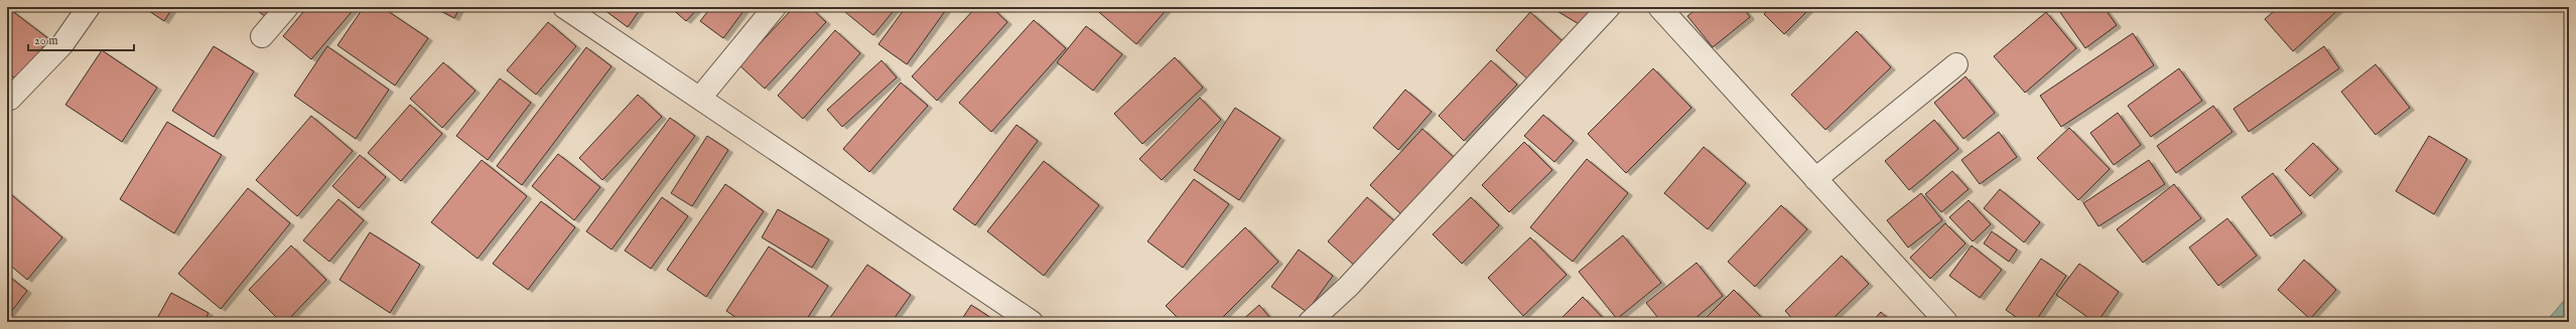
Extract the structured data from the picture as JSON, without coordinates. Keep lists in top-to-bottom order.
{
  "scale_bar": "20 m"
}
